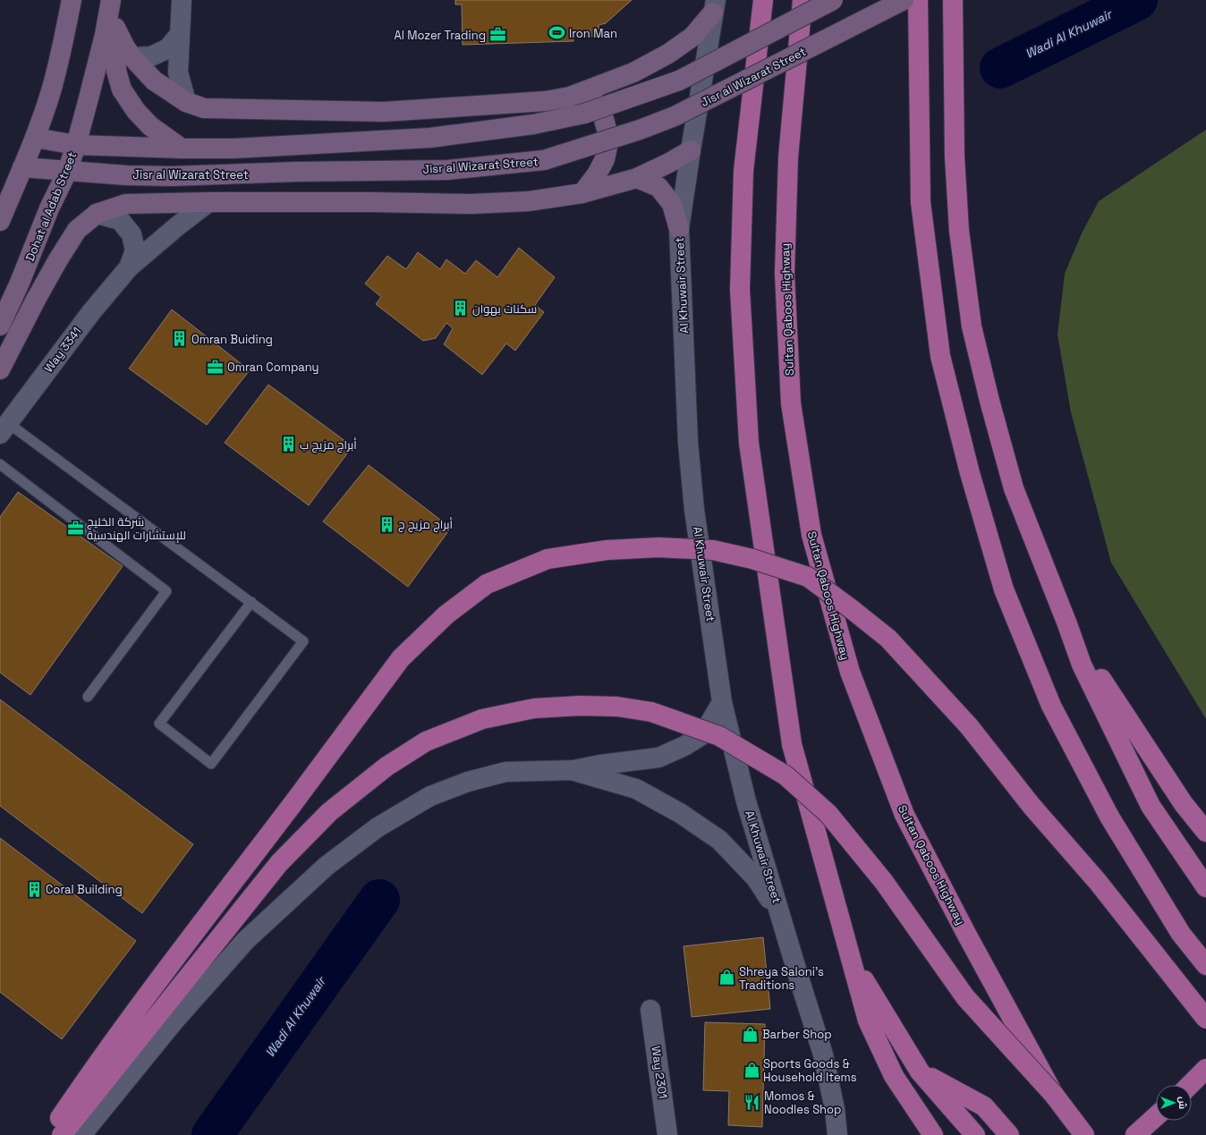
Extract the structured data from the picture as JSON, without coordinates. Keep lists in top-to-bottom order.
{
  "streets": {
    "highway": ["Sultan Qaboos Highway"],
    "main road": ["Jisr al Wizarat Street", "Dohat al Adab Street"],
    "street": ["Al Khuwair Street", "Way 3341", "Way 2301"]
  },
  "crossings": [
    ["Jisr al Wizarat Street", "Dohat al Adab Street"]
  ],
  "water": ["Wadi Al Khuwair"],
  "places": {
    "sports": ["Iron Man"],
    "office": ["Al Mozer Trading", "Omran Company", "شركة الخليج للإستشارات الهندسية"],
    "building": [
      "سكنات بهوان",
      "Omran Buiding",
      "أبراج مزيج ب",
      "أبراج مزيج ج",
      "Coral Building"
    ],
    "shop": ["Shreya Saloni's Traditions", "Barber Shop", "Sports Goods & Household Items"],
    "restaurant": ["Momos & Noodles Shop"]
  },
  "north": "right"
}
